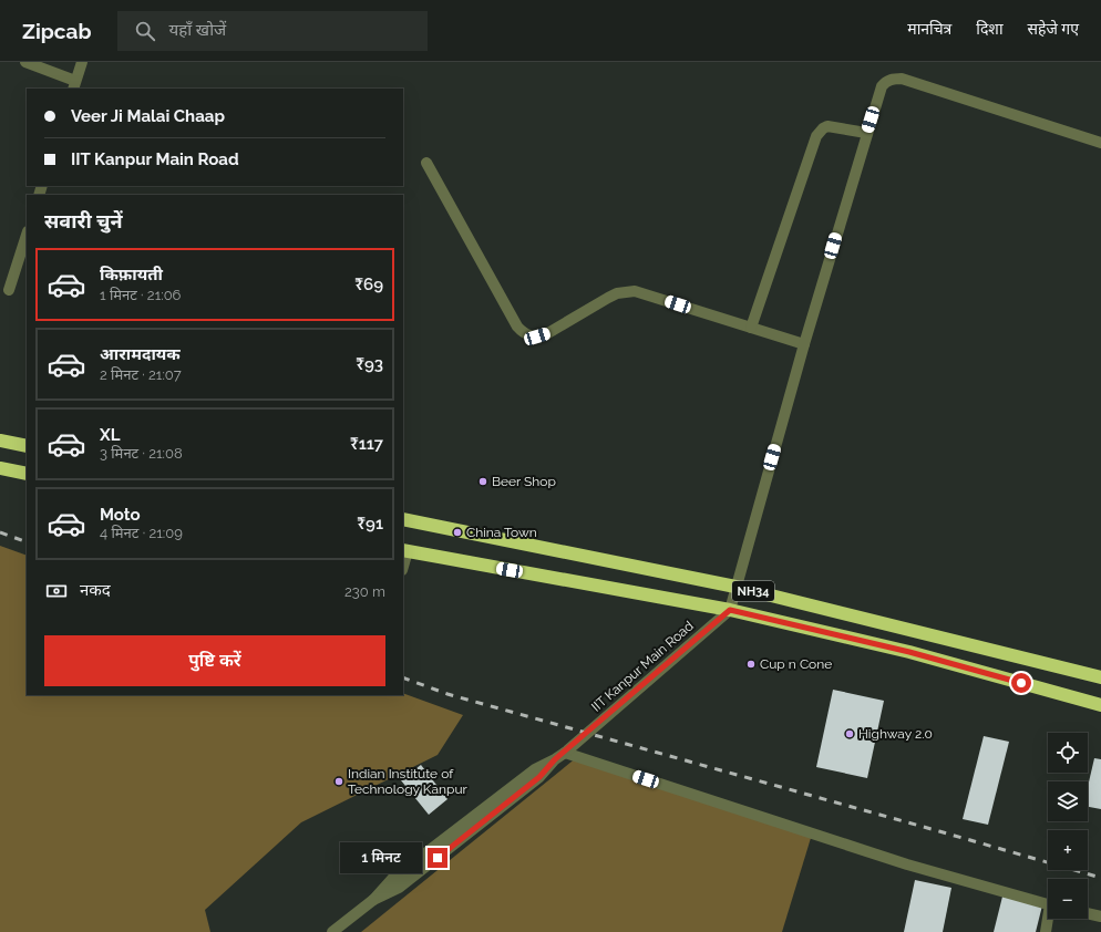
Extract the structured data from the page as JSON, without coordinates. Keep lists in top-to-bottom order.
{
  "streets": {
    "highway": ["NH34"],
    "street": ["IIT Kanpur Main Road"]
  },
  "crossings": [
    ["NH34", "IIT Kanpur Main Road"]
  ],
  "places": [
    "Beer Shop",
    "China Town",
    "Cup n Cone",
    "Highway 2.0",
    "Indian Institute of Technology Kanpur"
  ],
  "page": {
    "header": "Zipcab",
    "search": "यहाँ खोजें",
    "nav": ["मानचित्र", "दिशा", "सहेजे गए"],
    "banner": ["Veer Ji Malai Chaap", "IIT Kanpur Main Road"],
    "heading": "सवारी चुनें",
    "list": [
      {
        "name": "किफ़ायती",
        "note": "1 मिनट · 21:06",
        "value": "₹69"
      },
      {
        "name": "आरामदायक",
        "note": "2 मिनट · 21:07",
        "value": "₹93"
      },
      {
        "name": "XL",
        "note": "3 मिनट · 21:08",
        "value": "₹117"
      },
      {
        "name": "Moto",
        "note": "4 मिनट · 21:09",
        "value": "₹91"
      }
    ],
    "pay": ["नकद", "230 m"],
    "buttons": "पुष्टि करें",
    "map_buttons": ["+", "−"],
    "bubble": "1 मिनट"
  }
}
